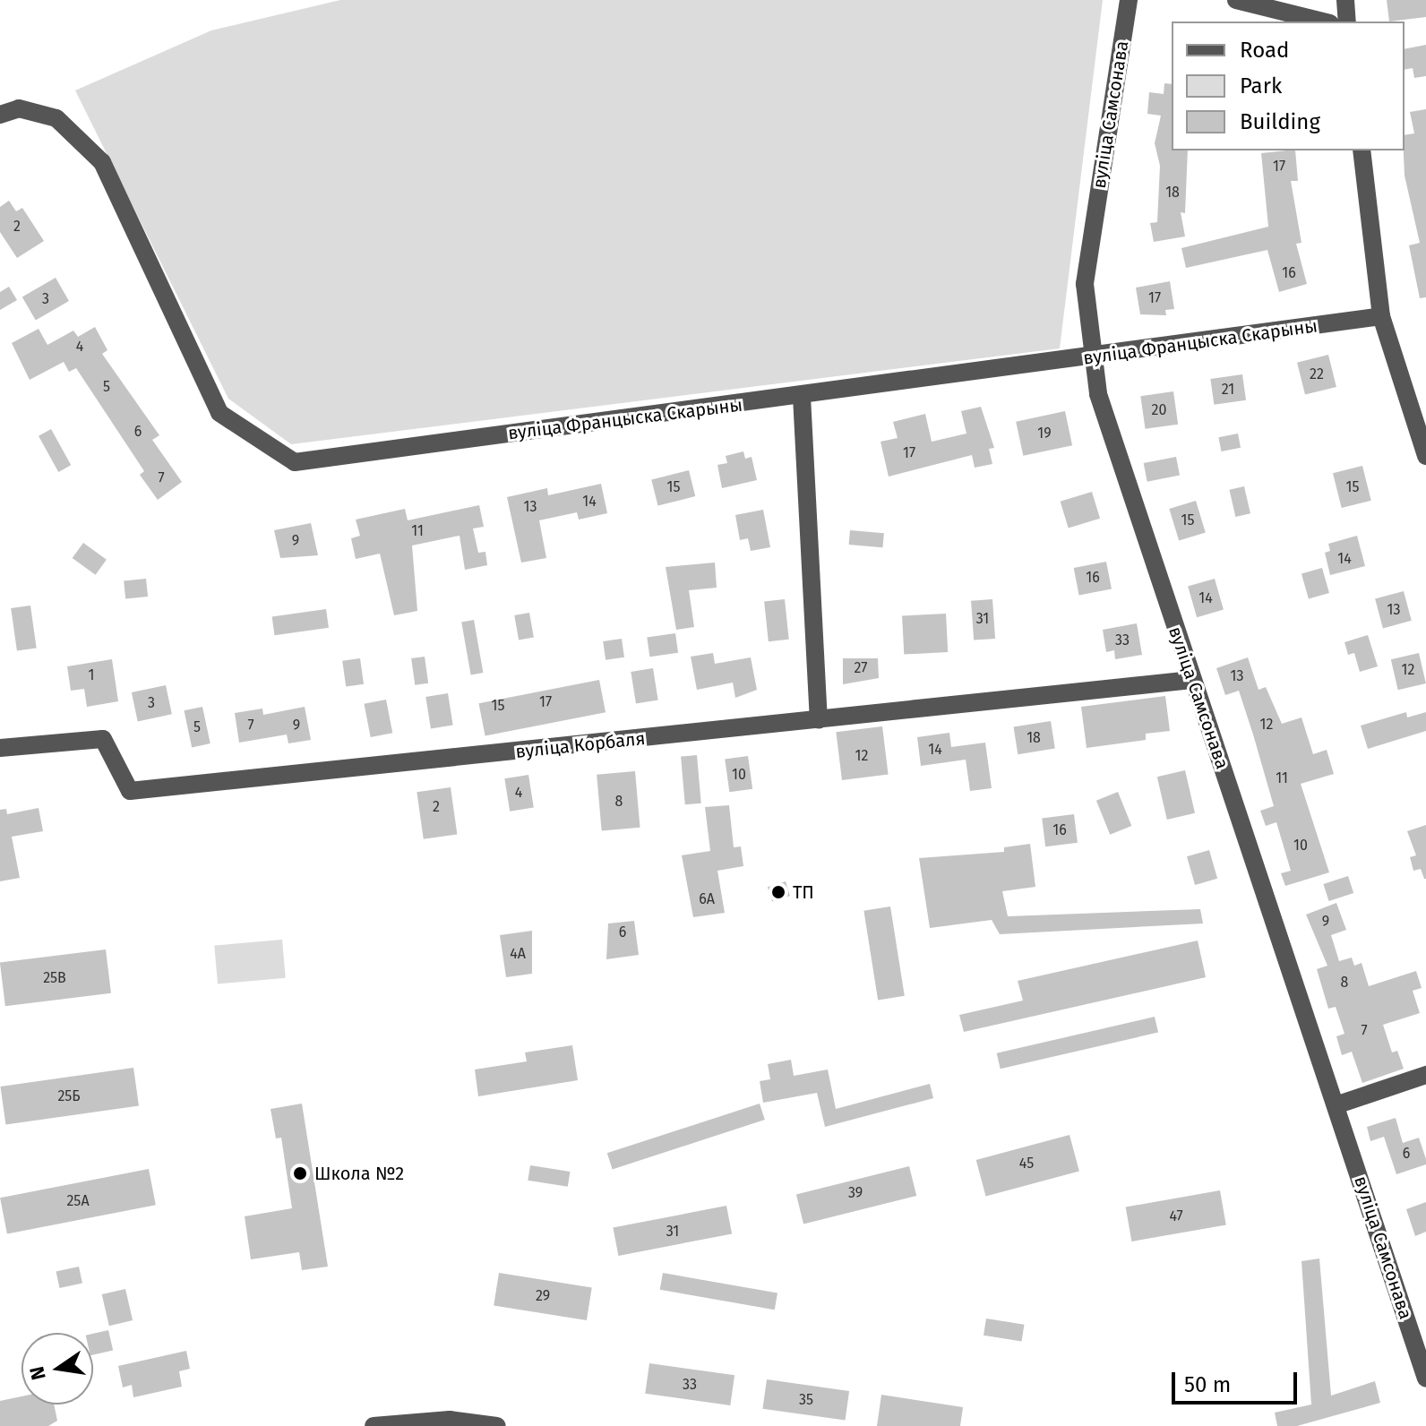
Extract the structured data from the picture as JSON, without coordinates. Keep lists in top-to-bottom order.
{
  "streets": {
    "street": ["вуліца Самсонава", "вуліца Францыска Скарыны", "вуліца Корбаля"]
  },
  "crossings": [
    ["вуліца Самсонава", "вуліца Францыска Скарыны"],
    ["вуліца Самсонава", "вуліца Корбаля"]
  ],
  "places": ["ТП", "Школа №2"],
  "house_numbers": [
    "17",
    "18",
    "2",
    "16",
    "17",
    "3",
    "4",
    "22",
    "5",
    "21",
    "20",
    "6",
    "19",
    "17",
    "7",
    "15",
    "15",
    "14",
    "13",
    "15",
    "11",
    "9",
    "14",
    "16",
    "14",
    "13",
    "31",
    "33",
    "27",
    "12",
    "1",
    "13",
    "17",
    "3",
    "15",
    "12",
    "7",
    "9",
    "5",
    "18",
    "14",
    "12",
    "10",
    "11",
    "4",
    "8",
    "2",
    "16",
    "10",
    "6А",
    "9",
    "6",
    "4А",
    "25В",
    "8",
    "7",
    "25Б",
    "6",
    "45",
    "39",
    "25А",
    "47",
    "31",
    "29",
    "33",
    "35"
  ],
  "legend": ["Road", "Park", "Building"],
  "scale_bar": "50 m",
  "north": "left"
}
